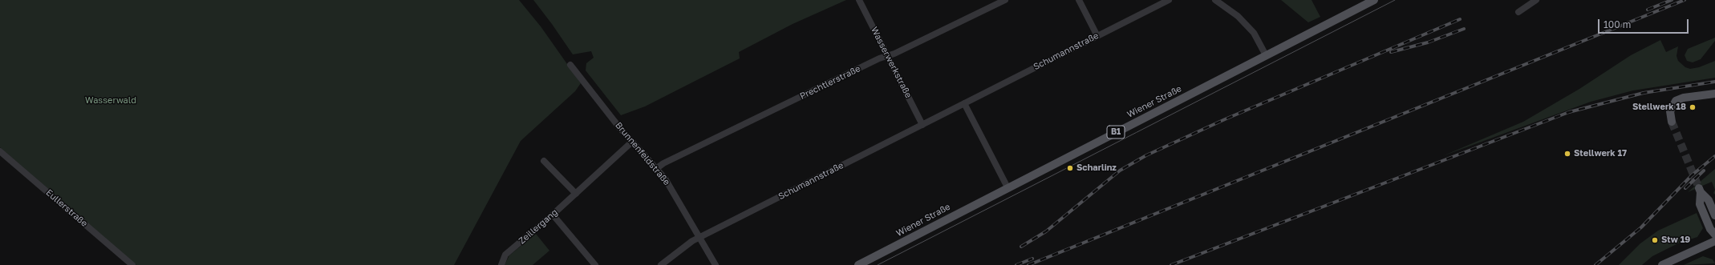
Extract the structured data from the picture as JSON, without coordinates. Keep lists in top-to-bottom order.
{
  "streets": {
    "main road": ["Wiener Straße", "B1"],
    "street": [
      "Schumannstraße",
      "Wasserwerkstraße",
      "Prechtlerstraße",
      "Brunnenfeldstraße",
      "Eullerstraße",
      "Zeillergang"
    ]
  },
  "crossings": [
    ["Schumannstraße", "Wasserwerkstraße"],
    ["Schumannstraße", "Brunnenfeldstraße"],
    ["Wasserwerkstraße", "Prechtlerstraße"],
    ["Prechtlerstraße", "Brunnenfeldstraße"],
    ["Brunnenfeldstraße", "Zeillergang"]
  ],
  "parks": ["Wasserwald"],
  "places": [
    "Stellwerk 18",
    "Stellwerk 17",
    "Scharlinz",
    "Stw 19"
  ],
  "scale_bar": "100 m"
}
